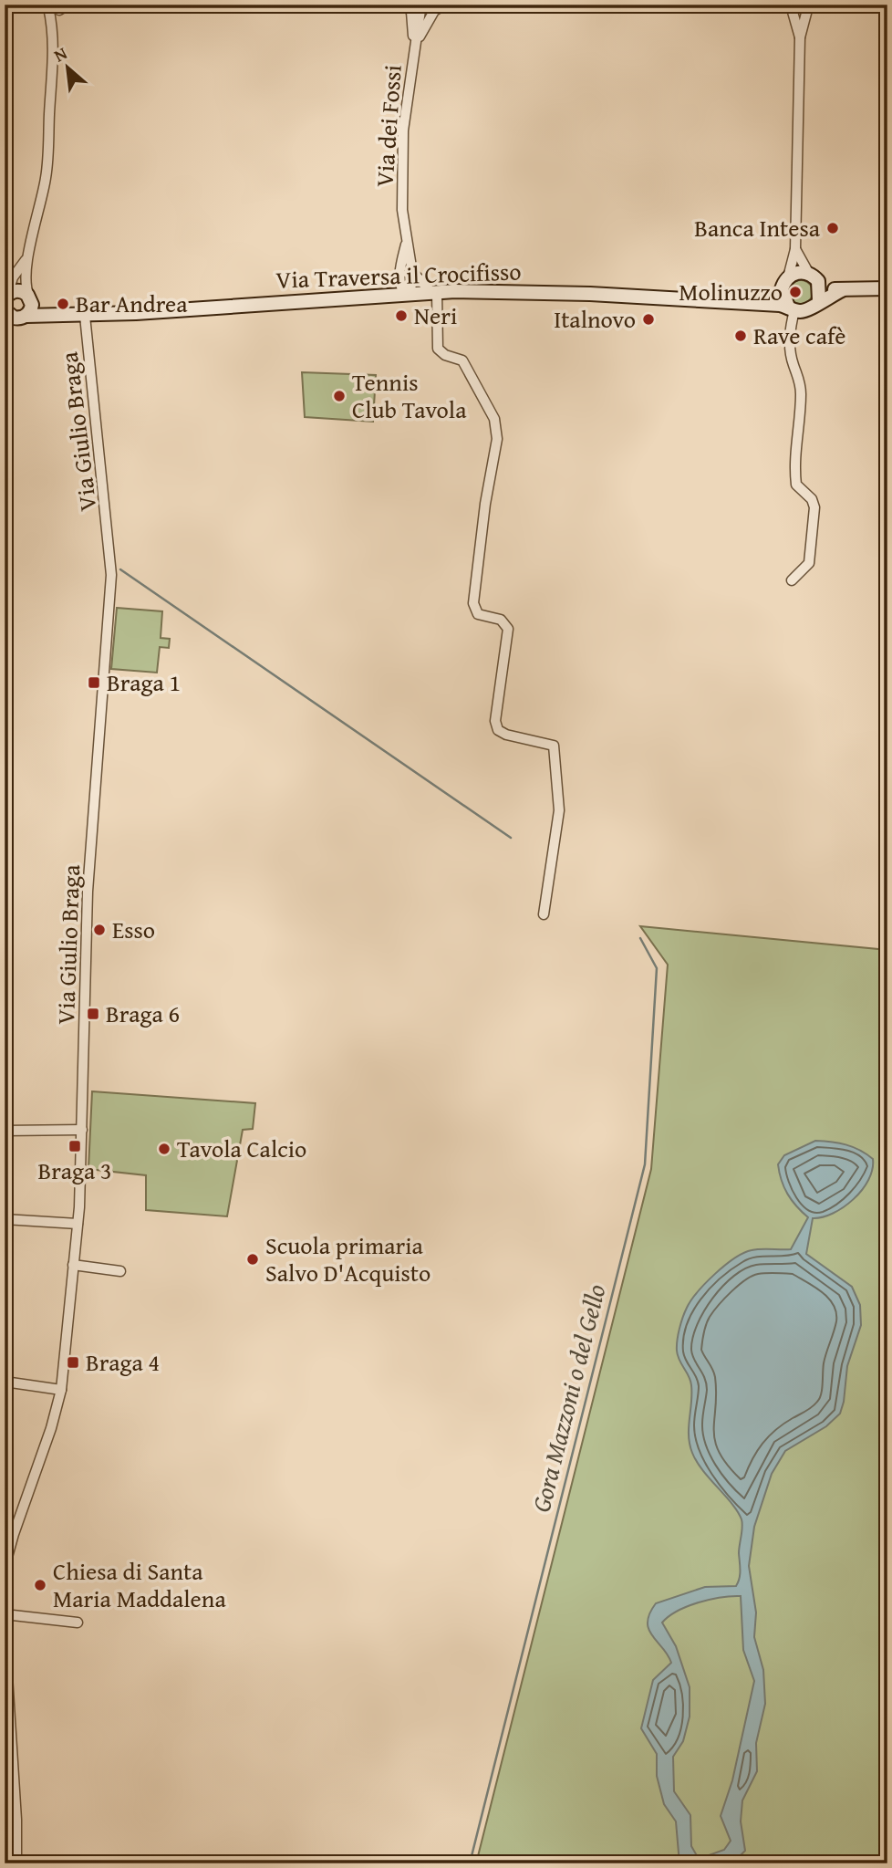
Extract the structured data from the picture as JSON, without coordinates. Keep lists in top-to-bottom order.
{
  "streets": {
    "street": ["Via dei Fossi", "Via Traversa il Crocifisso", "Via Giulio Braga"]
  },
  "crossings": [
    ["Via dei Fossi", "Via Traversa il Crocifisso"],
    ["Via Traversa il Crocifisso", "Via Giulio Braga"]
  ],
  "water": ["Gora Mazzoni o del Gello"],
  "places": {
    "other": [
      "Banca Intesa",
      "Molinuzzo",
      "Bar Andrea",
      "Neri",
      "Italnovo",
      "Rave cafè",
      "Tennis Club Tavola",
      "Esso",
      "Tavola Calcio",
      "Scuola primaria Salvo D'Acquisto",
      "Chiesa di Santa Maria Maddalena"
    ],
    "transit": [
      "Braga 1",
      "Braga 6",
      "Braga 3",
      "Braga 4"
    ]
  },
  "north": "top left"
}
